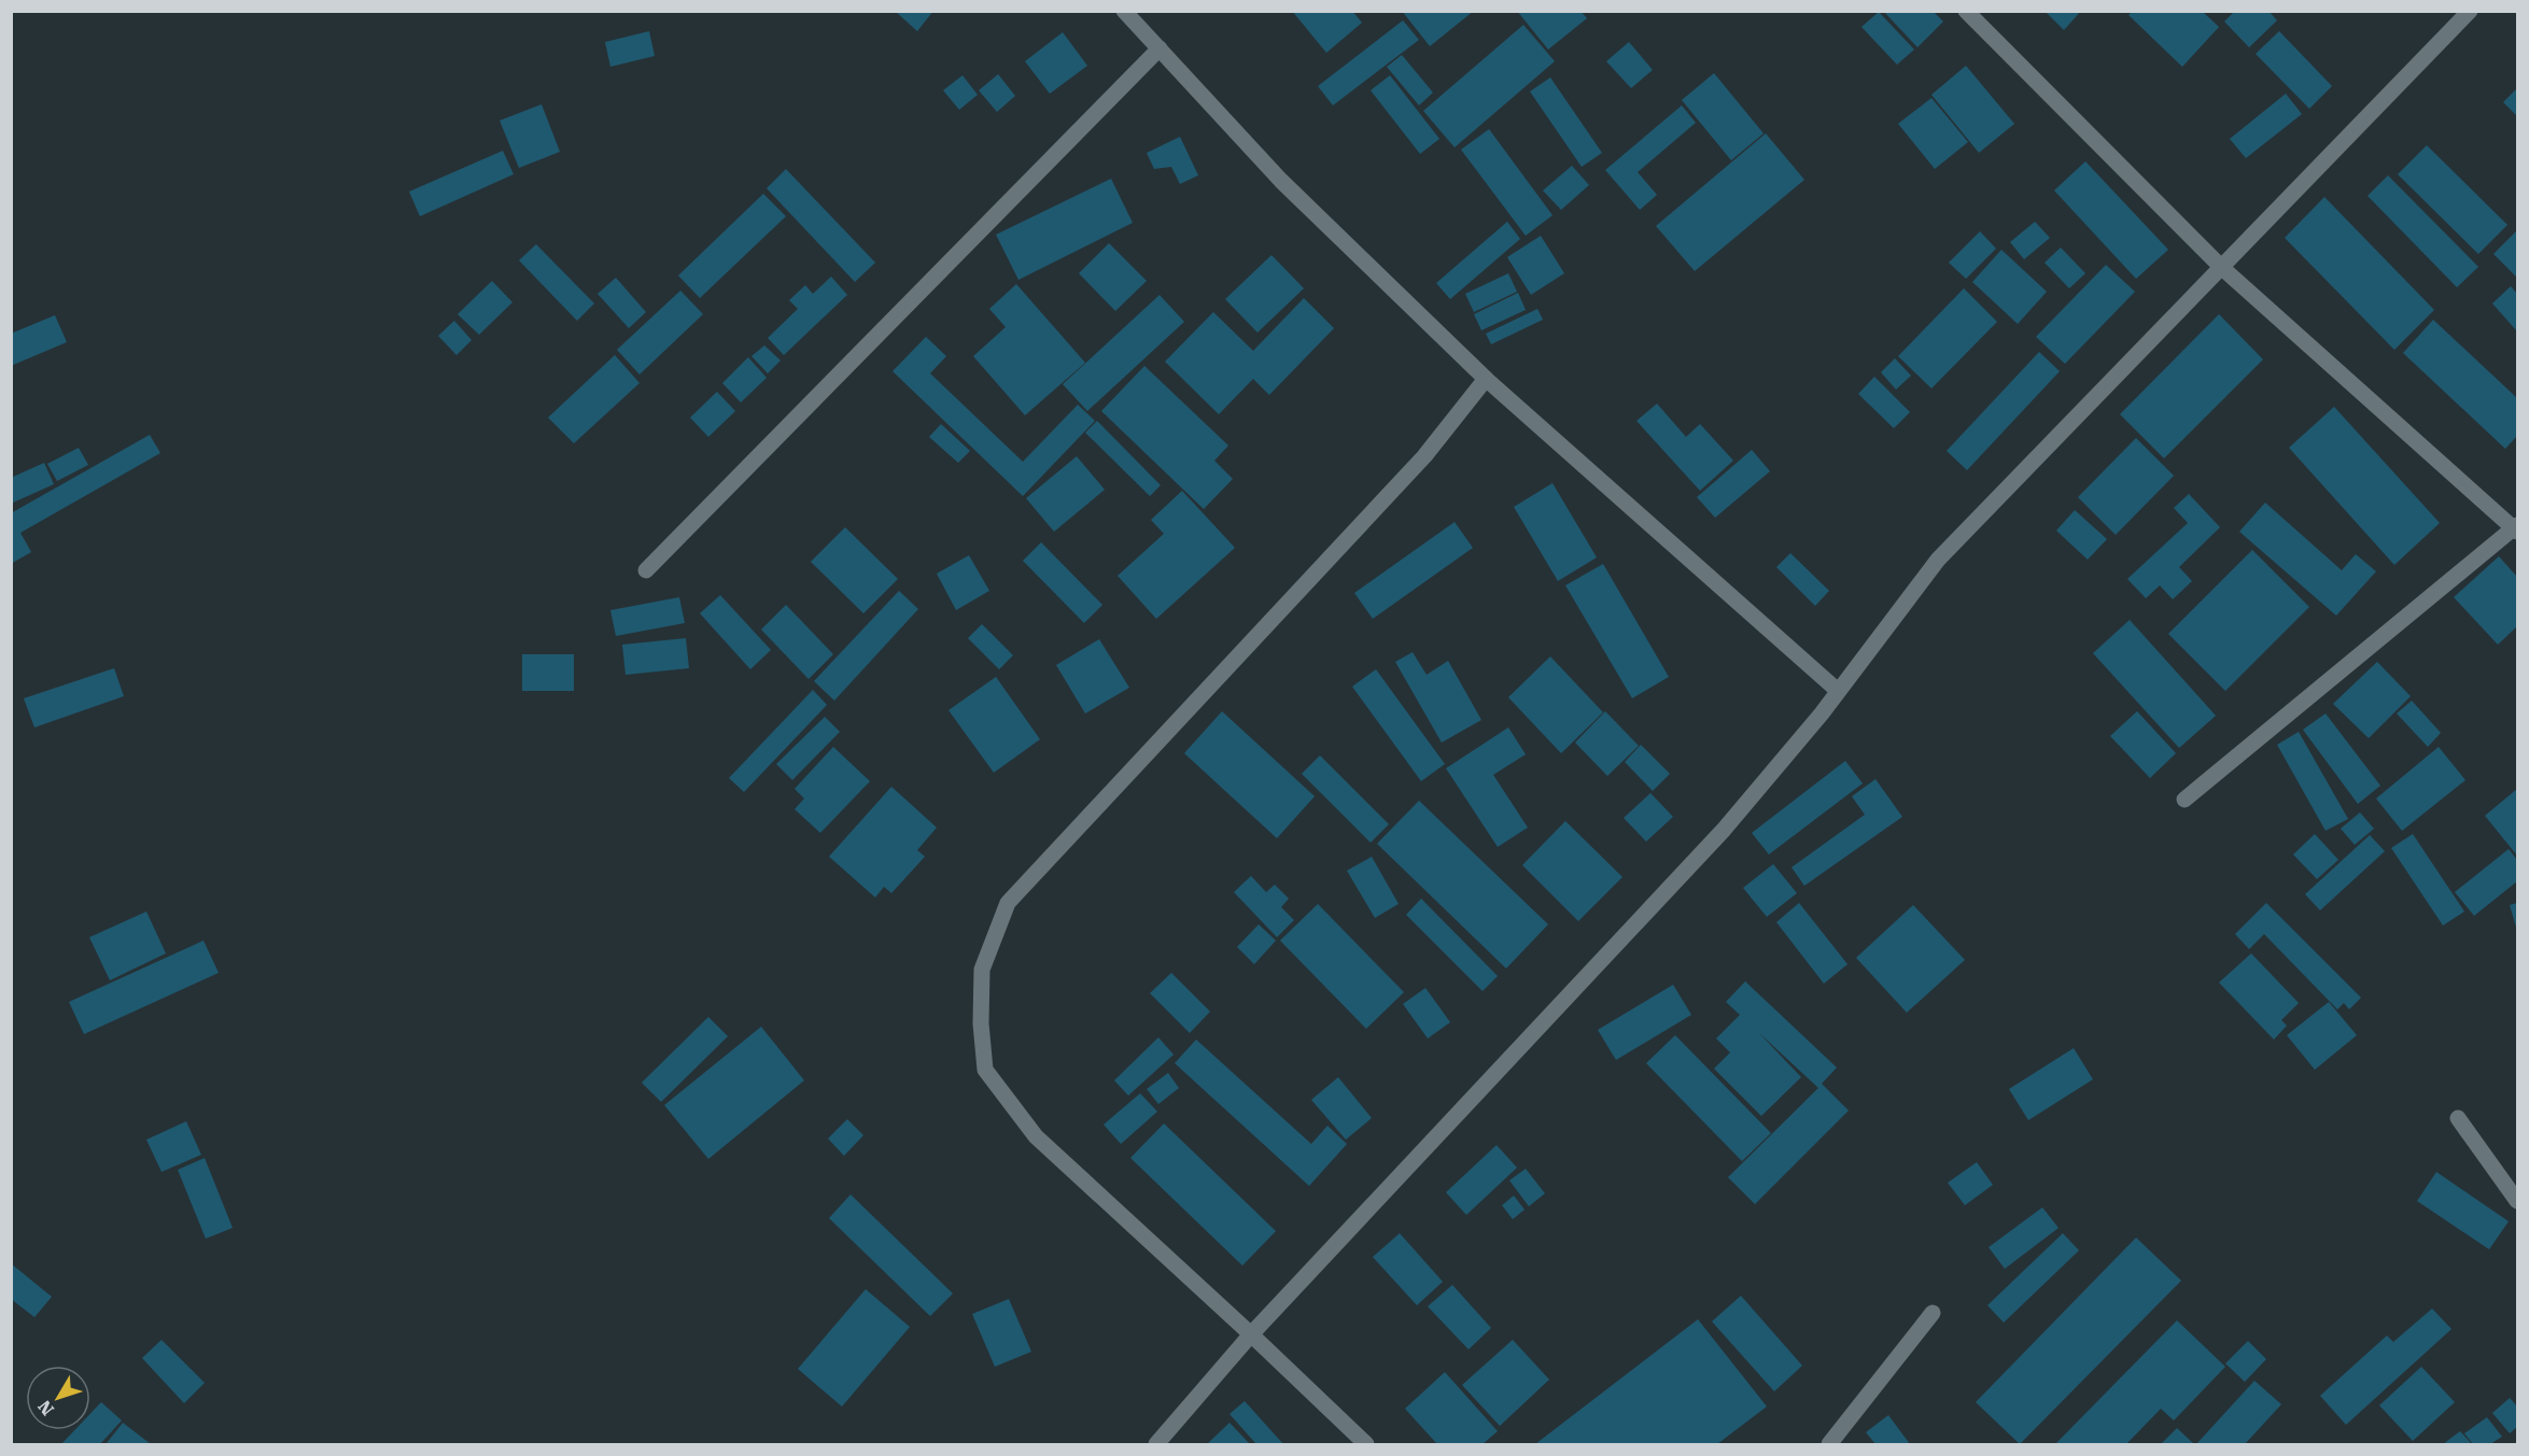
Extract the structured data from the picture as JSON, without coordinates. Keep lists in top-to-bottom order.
{
  "north": "bottom left"
}
